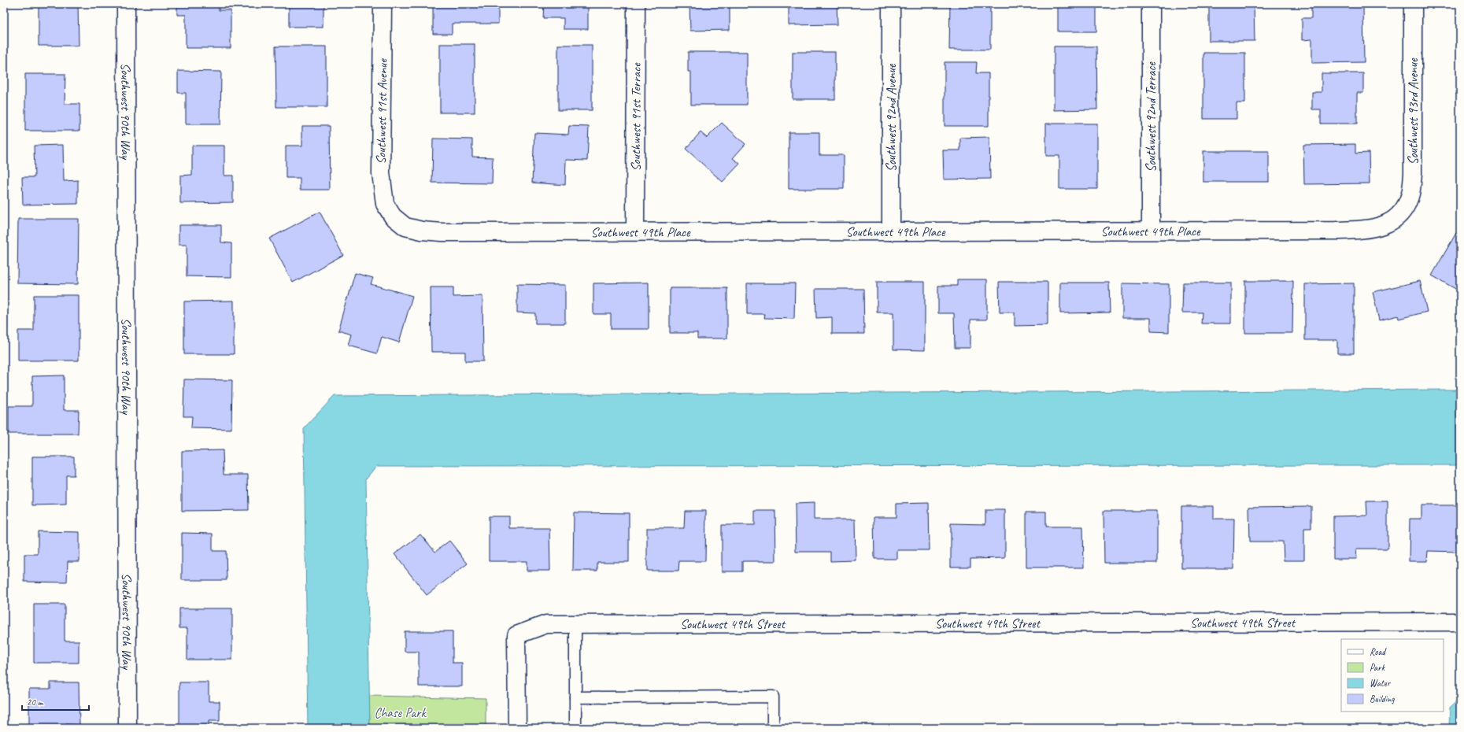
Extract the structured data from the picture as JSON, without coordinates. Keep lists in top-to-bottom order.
{
  "streets": {
    "street": [
      "Southwest 90th Way",
      "Southwest 91st Avenue",
      "Southwest 93rd Avenue",
      "Southwest 91st Terrace",
      "Southwest 92nd Terrace",
      "Southwest 92nd Avenue",
      "Southwest 49th Place",
      "Southwest 49th Street"
    ]
  },
  "crossings": [
    ["Southwest 91st Avenue", "Southwest 49th Place"],
    ["Southwest 93rd Avenue", "Southwest 49th Place"],
    ["Southwest 91st Terrace", "Southwest 49th Place"],
    ["Southwest 92nd Terrace", "Southwest 49th Place"],
    ["Southwest 92nd Avenue", "Southwest 49th Place"]
  ],
  "parks": ["Chase Park"],
  "legend": [
    "Road",
    "Park",
    "Water",
    "Building"
  ],
  "scale_bar": "20 m"
}
